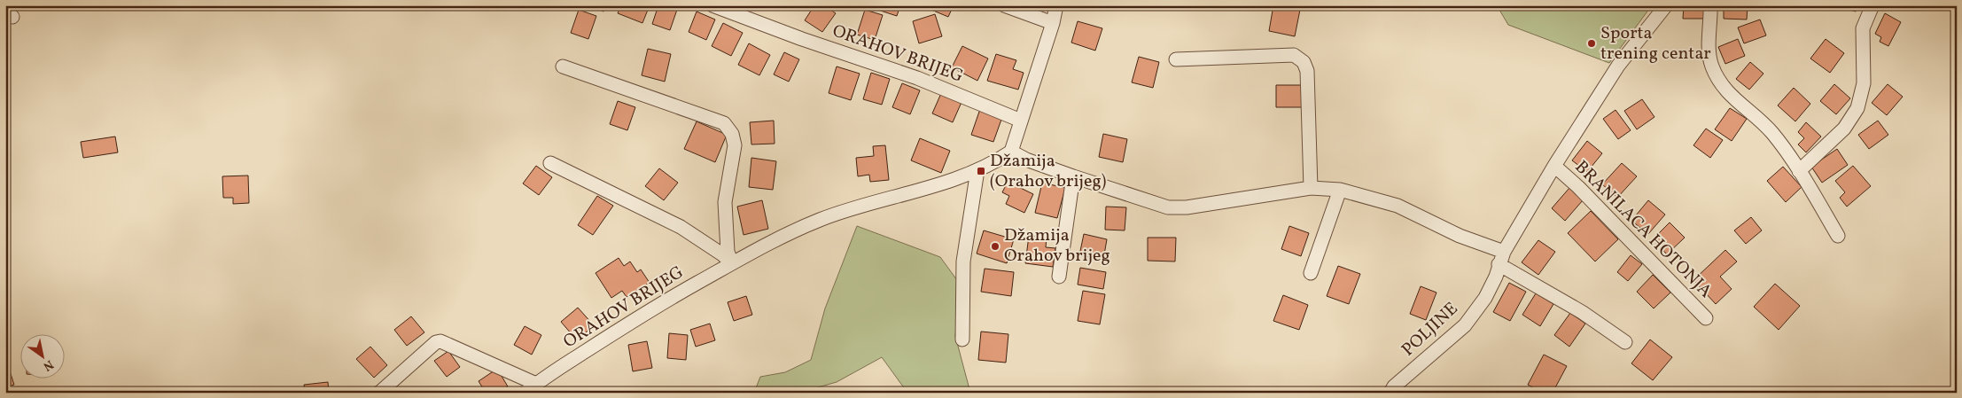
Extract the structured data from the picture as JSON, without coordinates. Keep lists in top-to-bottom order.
{
  "streets": {
    "street": ["ORAHOV BRIJEG", "BRANILACA HOTONJA", "POLJINE"]
  },
  "crossings": [
    ["BRANILACA HOTONJA", "POLJINE"]
  ],
  "places": {
    "other": ["Sporta trening centar", "Džamija Orahov brijeg"],
    "transit": ["Džamija (Orahov brijeg)"]
  },
  "north": "bottom right"
}
